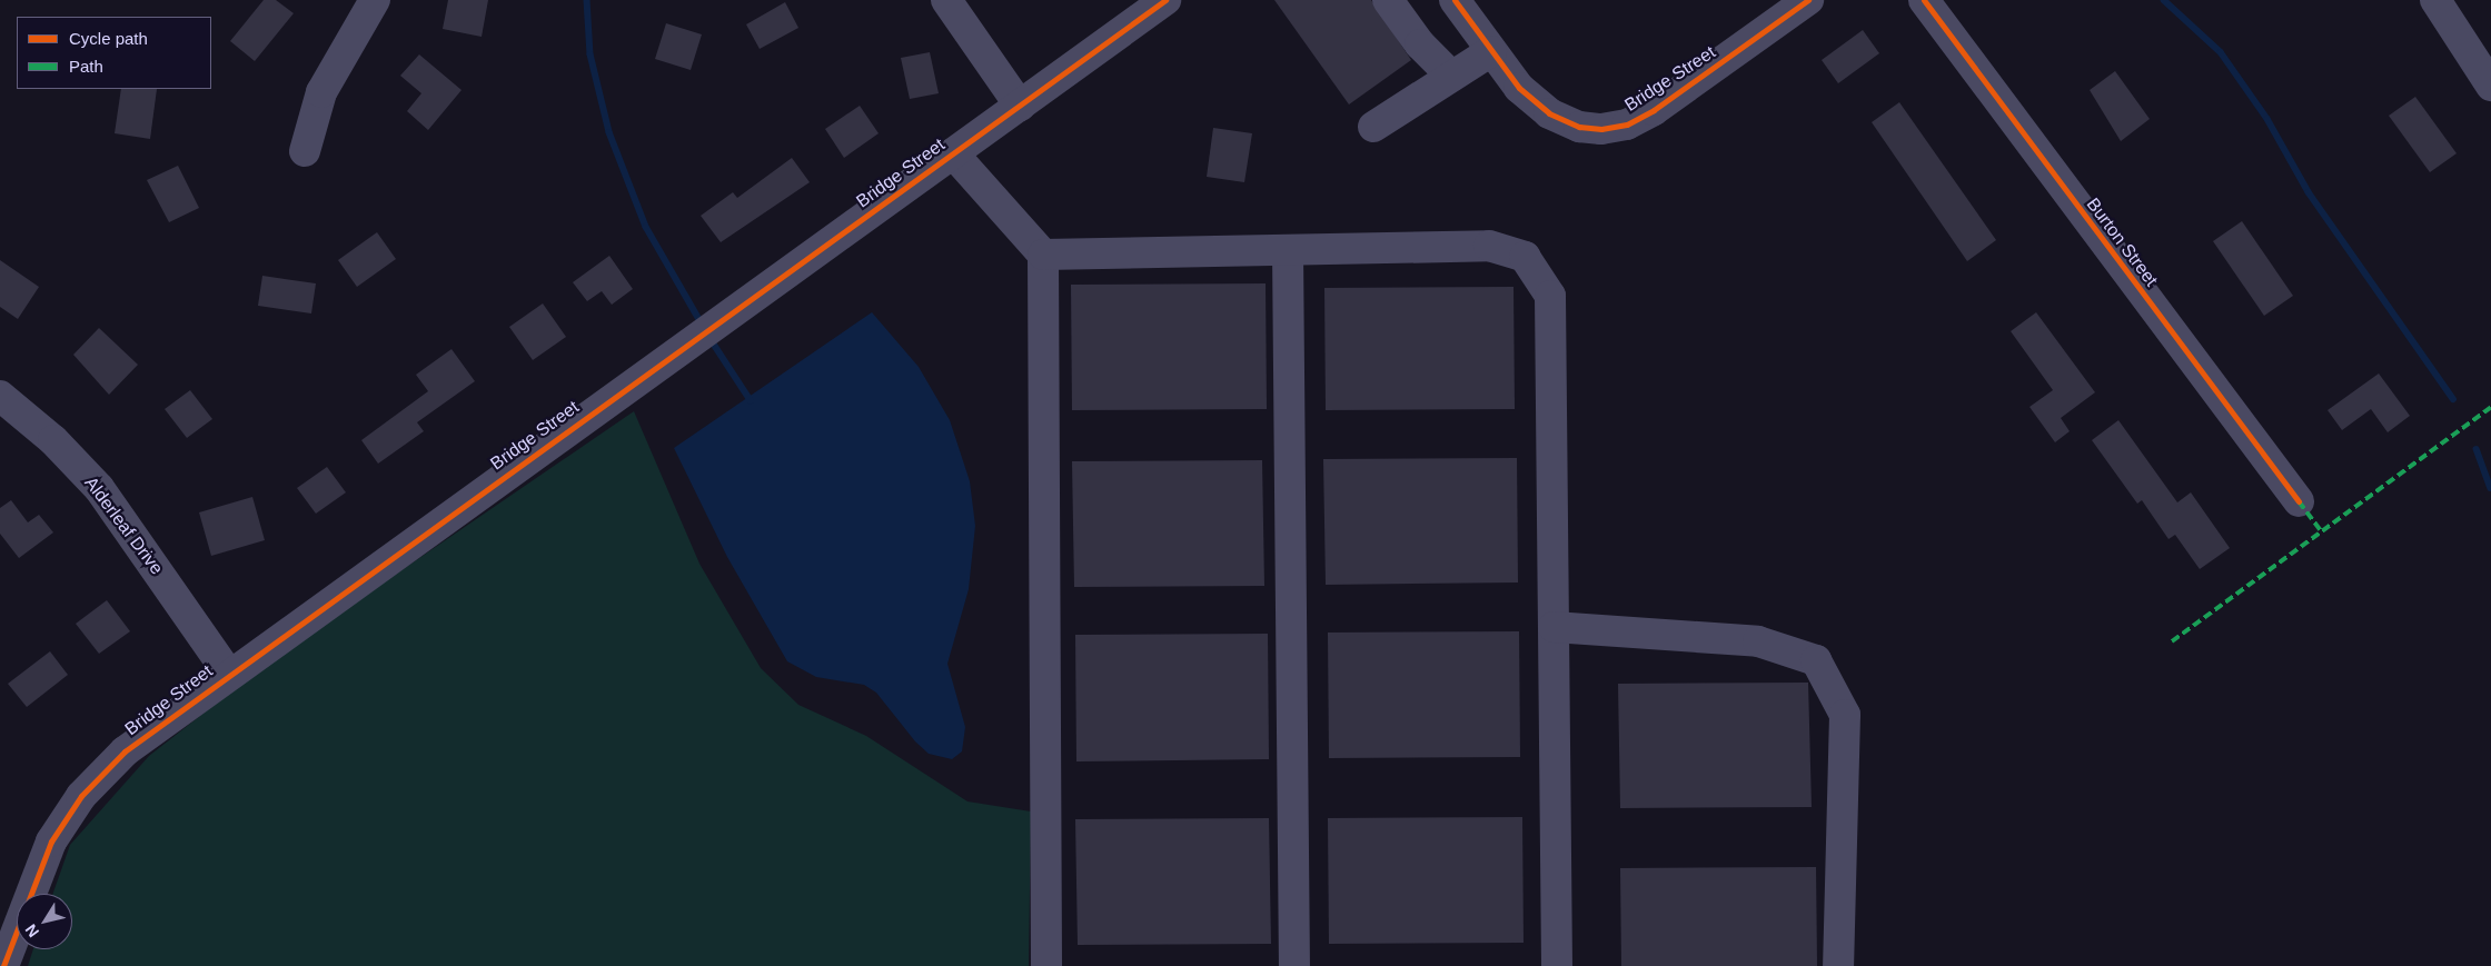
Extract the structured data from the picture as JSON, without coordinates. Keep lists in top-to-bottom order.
{
  "streets": {
    "street": ["Bridge Street", "Burton Street", "Alderleaf Drive"]
  },
  "crossings": [
    ["Bridge Street", "Alderleaf Drive"]
  ],
  "legend": ["Cycle path", "Path"],
  "north": "bottom left"
}
